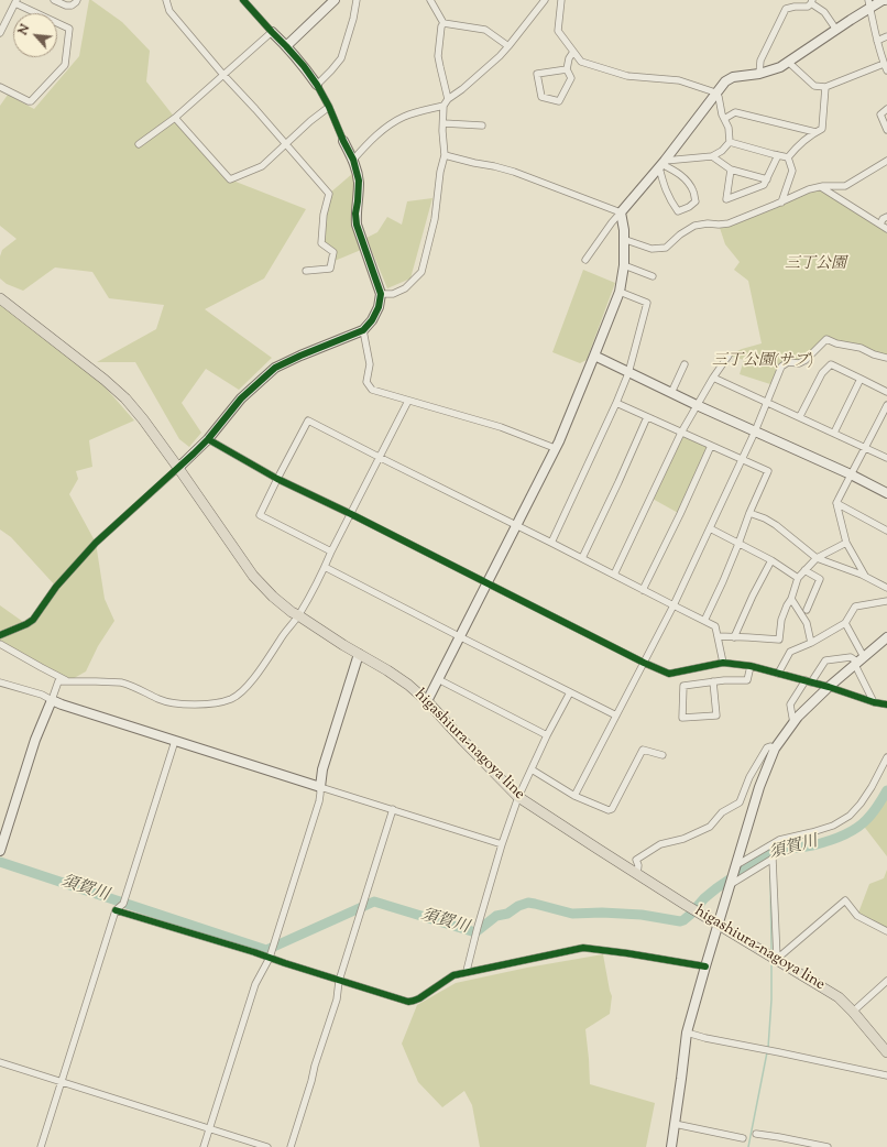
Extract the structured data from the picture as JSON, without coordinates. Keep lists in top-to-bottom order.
{
  "streets": {
    "main road": ["higashiura-nagoya line"]
  },
  "water": ["須賀川"],
  "parks": ["三丁公園", "三丁公園(サブ)"],
  "north": "top left"
}
